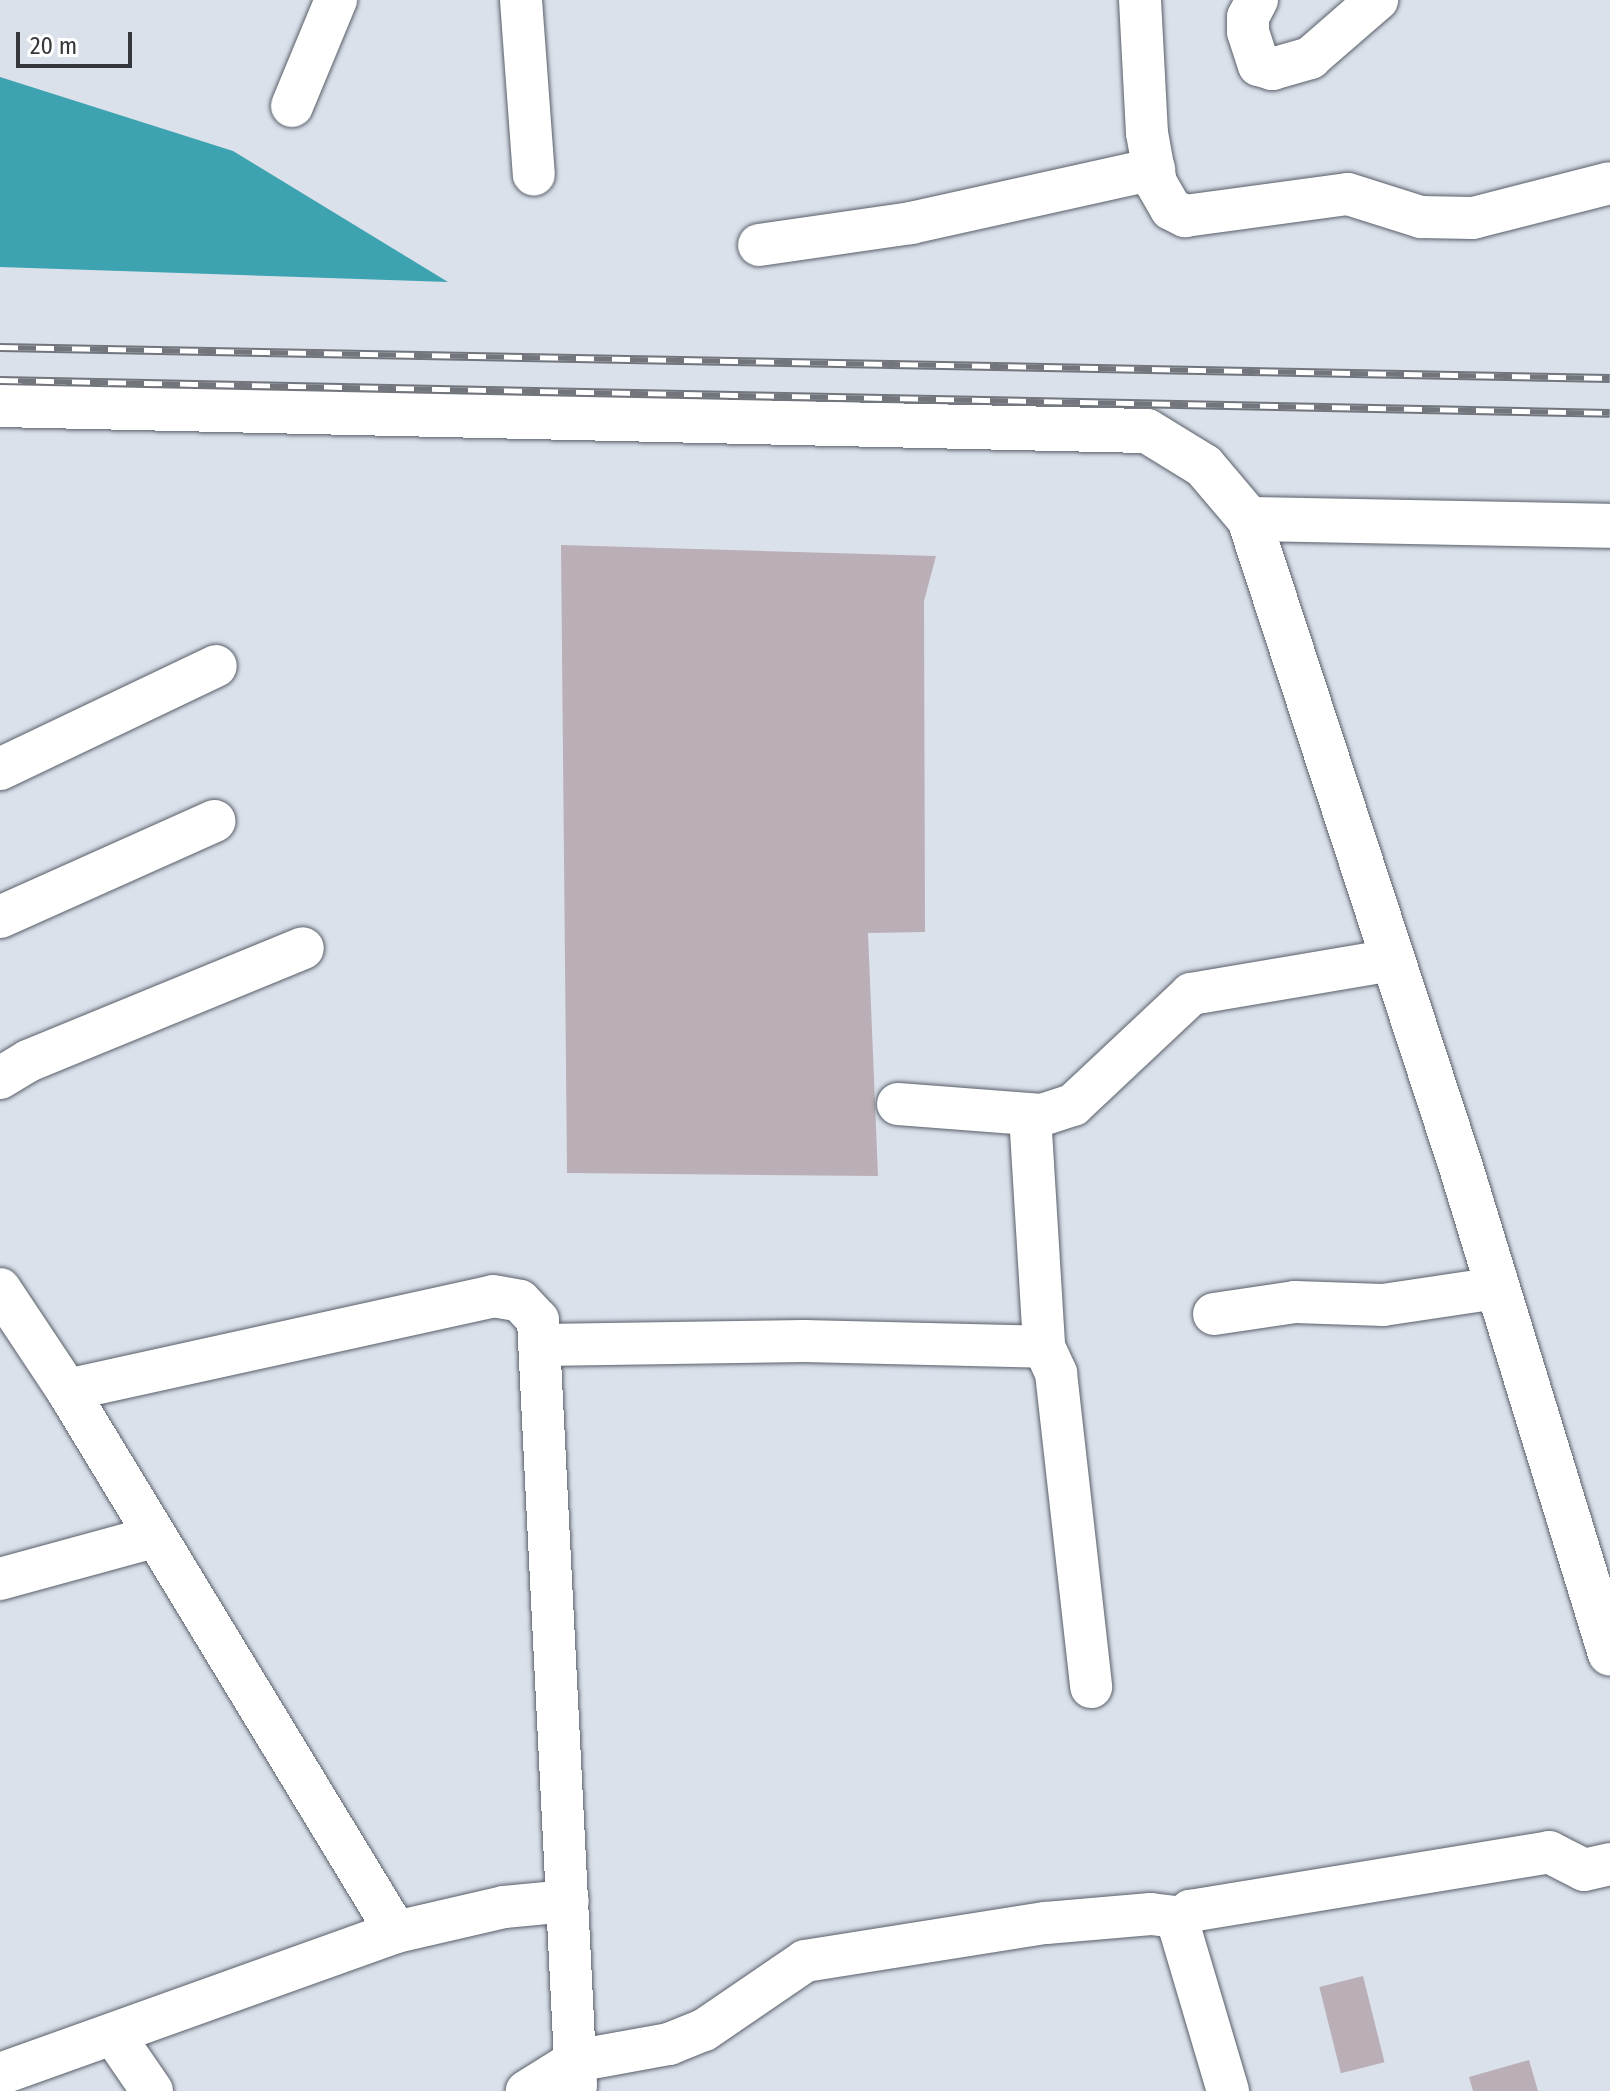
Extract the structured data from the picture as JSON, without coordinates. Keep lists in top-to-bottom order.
{
  "scale_bar": "20 m"
}
